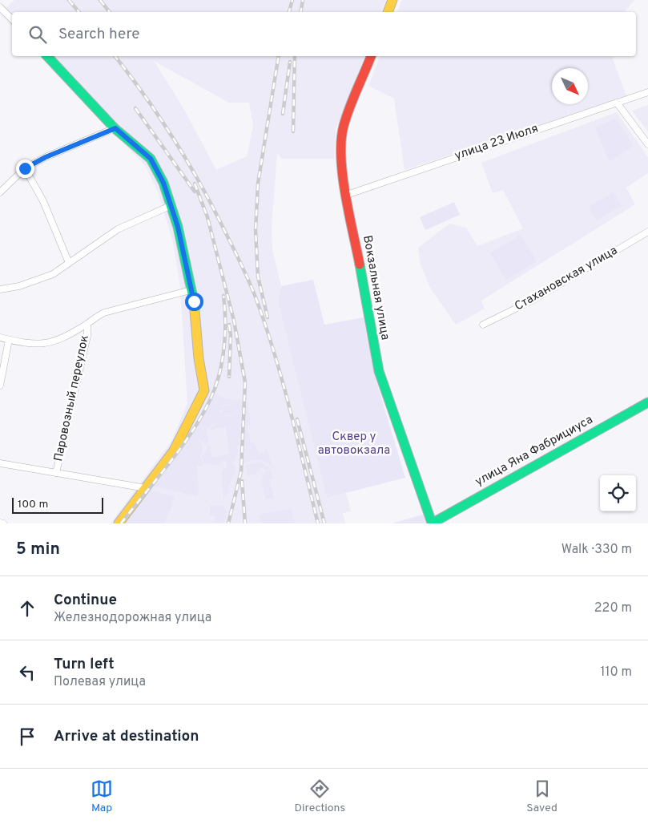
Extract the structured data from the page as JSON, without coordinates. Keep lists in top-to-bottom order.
{
  "streets": {
    "main road": ["Вокзальная улица", "улица Яна Фабрициуса"],
    "street": ["улица 23 Июля", "Стахановская улица", "Паровозный переулок"]
  },
  "crossings": [
    ["улица 23 Июля", "Вокзальная улица"],
    ["Вокзальная улица", "улица Яна Фабрициуса"]
  ],
  "parks": ["Сквер у автовокзала"],
  "scale_bar": "100 m",
  "north": "bottom right",
  "page": {
    "search": "Search here",
    "scale": "100 m",
    "heading": ["5 min", "Walk · 330 m"],
    "list": [
      ["Continue", "Железнодорожная улица", "220 m"],
      ["Turn left", "Полевая улица", "110 m"],
      "Arrive at destination"
    ],
    "nav": ["Map", "Directions", "Saved"]
  }
}
